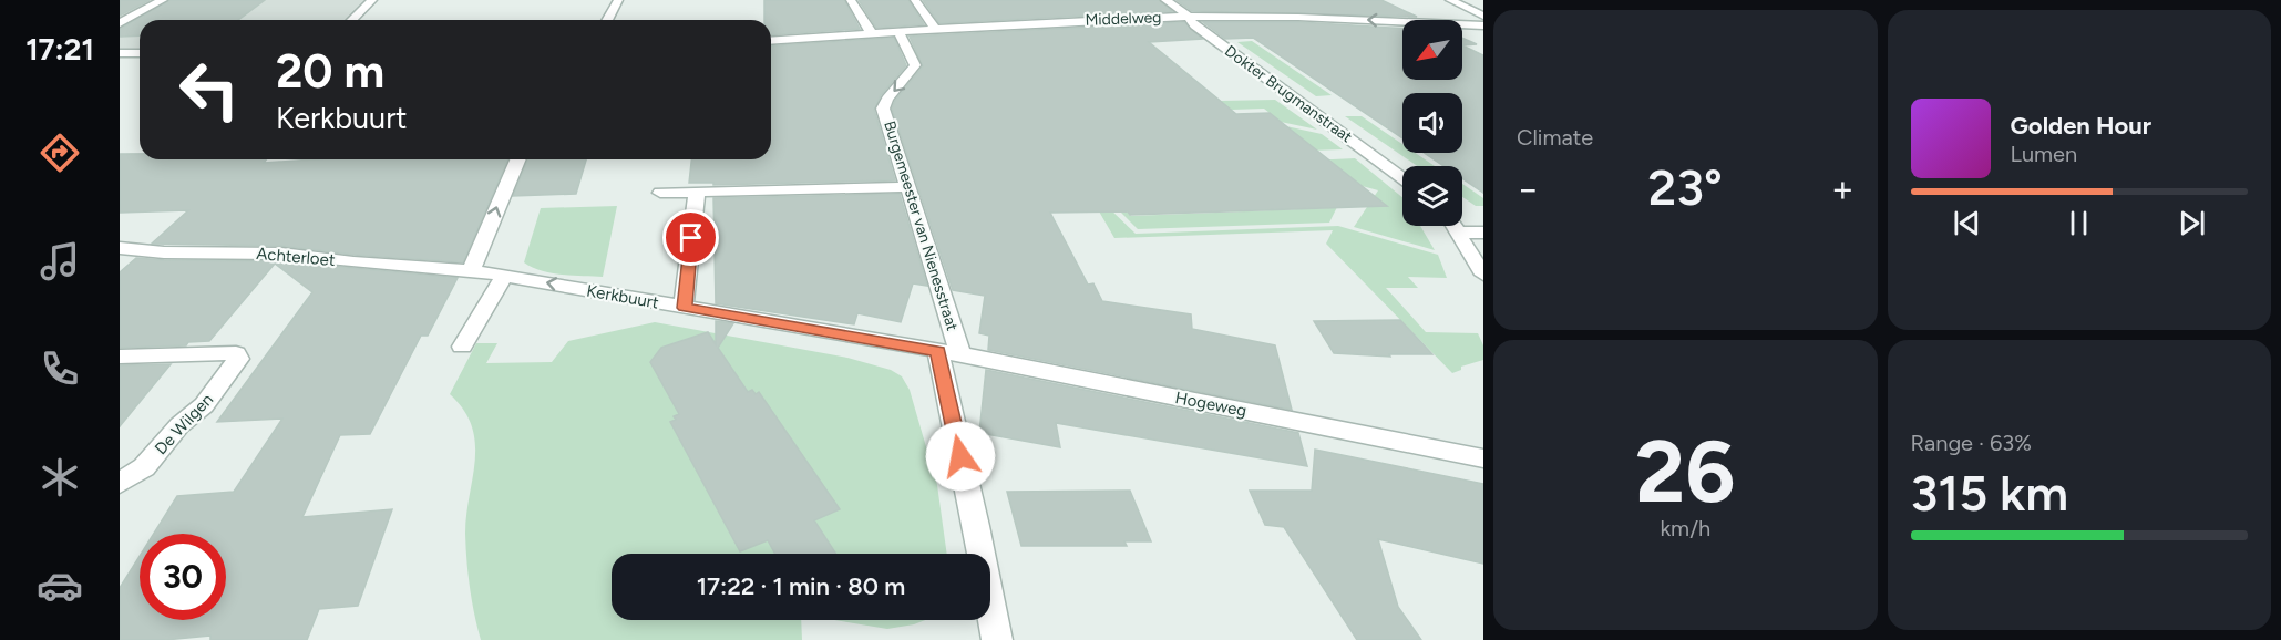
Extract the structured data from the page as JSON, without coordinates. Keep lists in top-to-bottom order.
{
  "streets": {
    "street": [
      "Middelweg",
      "Dokter Brugmanstraat",
      "Burgemeester van Nienesstraat",
      "Achterloet",
      "Kerkbuurt",
      "Hogeweg",
      "De Wilgen"
    ]
  },
  "crossings": [
    ["Middelweg", "Dokter Brugmanstraat"],
    ["Middelweg", "Burgemeester van Nienesstraat"],
    ["Burgemeester van Nienesstraat", "Kerkbuurt"],
    ["Burgemeester van Nienesstraat", "Hogeweg"],
    ["Achterloet", "Kerkbuurt"],
    ["Kerkbuurt", "Hogeweg"]
  ],
  "one_way": ["Kerkbuurt"],
  "north": "bottom left",
  "page": {
    "tabs": "17:21",
    "tile": [
      "Climate",
      ["26", "km/h"],
      ["Range · 63%", "315 km"]
    ],
    "turn": ["20 m", "Kerkbuurt"],
    "song": ["Golden Hour", "Lumen"],
    "heat": ["−", "23°", "+"],
    "limit": "30",
    "trip": "17:22 · 1 min · 80 m"
  }
}
